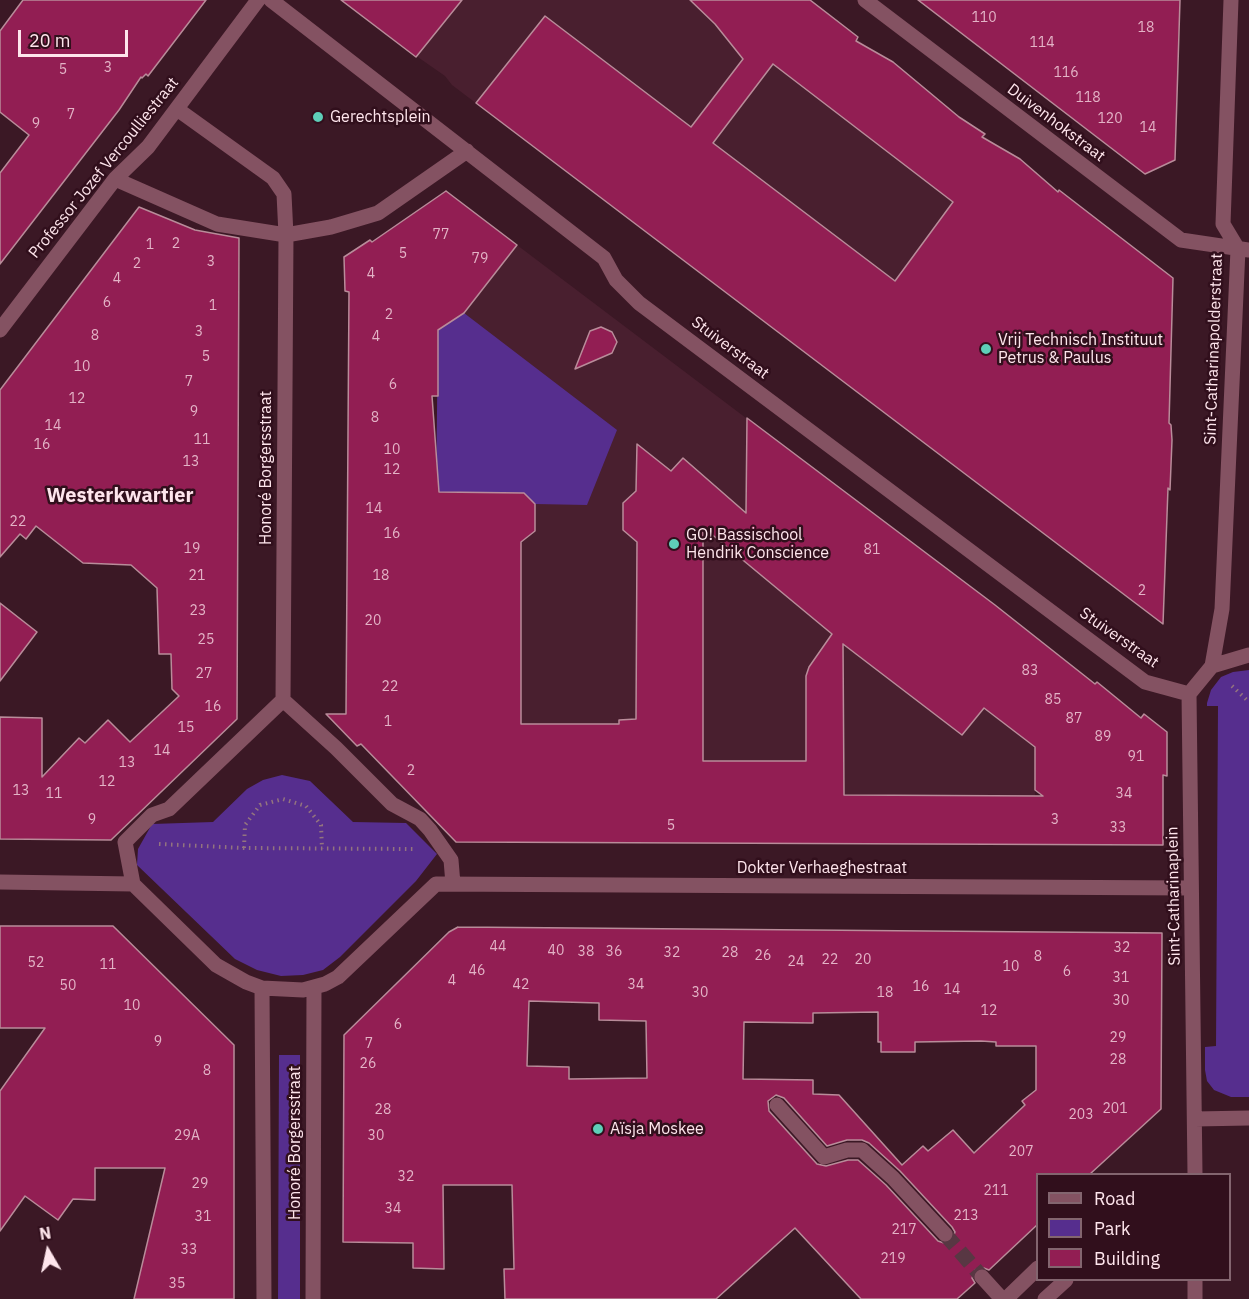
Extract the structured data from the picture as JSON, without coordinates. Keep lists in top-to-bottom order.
{
  "streets": {
    "street": [
      "Duivenhokstraat",
      "Professor Jozef Vercoulliestraat",
      "Stuiverstraat",
      "Sint-Catharinapolderstraat",
      "Honoré Borgersstraat",
      "Dokter Verhaeghestraat",
      "Sint-Catharinaplein"
    ]
  },
  "crossings": [
    ["Duivenhokstraat", "Sint-Catharinapolderstraat"],
    ["Stuiverstraat", "Sint-Catharinaplein"],
    ["Honoré Borgersstraat", "Dokter Verhaeghestraat"],
    ["Dokter Verhaeghestraat", "Sint-Catharinaplein"]
  ],
  "districts": ["Westerkwartier"],
  "places": [
    "Gerechtsplein",
    "Vrij Technisch Instituut Petrus & Paulus",
    "GO! Bassischool Hendrik Conscience",
    "Aïsja Moskee"
  ],
  "house_numbers": [
    "110",
    "18",
    "114",
    "3",
    "5",
    "116",
    "118",
    "7",
    "120",
    "9",
    "14",
    "77",
    "2",
    "1",
    "5",
    "79",
    "3",
    "2",
    "4",
    "4",
    "6",
    "1",
    "2",
    "3",
    "8",
    "4",
    "5",
    "10",
    "7",
    "6",
    "12",
    "9",
    "8",
    "14",
    "11",
    "16",
    "10",
    "13",
    "12",
    "14",
    "22",
    "16",
    "19",
    "81",
    "21",
    "18",
    "2",
    "23",
    "20",
    "25",
    "83",
    "27",
    "22",
    "85",
    "16",
    "87",
    "1",
    "15",
    "89",
    "14",
    "91",
    "13",
    "2",
    "12",
    "13",
    "11",
    "34",
    "9",
    "3",
    "5",
    "33",
    "44",
    "32",
    "40",
    "38",
    "36",
    "32",
    "28",
    "26",
    "8",
    "22",
    "20",
    "24",
    "52",
    "11",
    "10",
    "46",
    "6",
    "31",
    "4",
    "42",
    "34",
    "50",
    "16",
    "14",
    "30",
    "18",
    "30",
    "10",
    "12",
    "6",
    "29",
    "9",
    "7",
    "28",
    "26",
    "8",
    "201",
    "28",
    "203",
    "29A",
    "30",
    "207",
    "32",
    "29",
    "211",
    "34",
    "213",
    "31",
    "217",
    "33",
    "219",
    "35"
  ],
  "legend": ["Road", "Park", "Building"],
  "scale_bar": "20 m",
  "north": "top"
}
